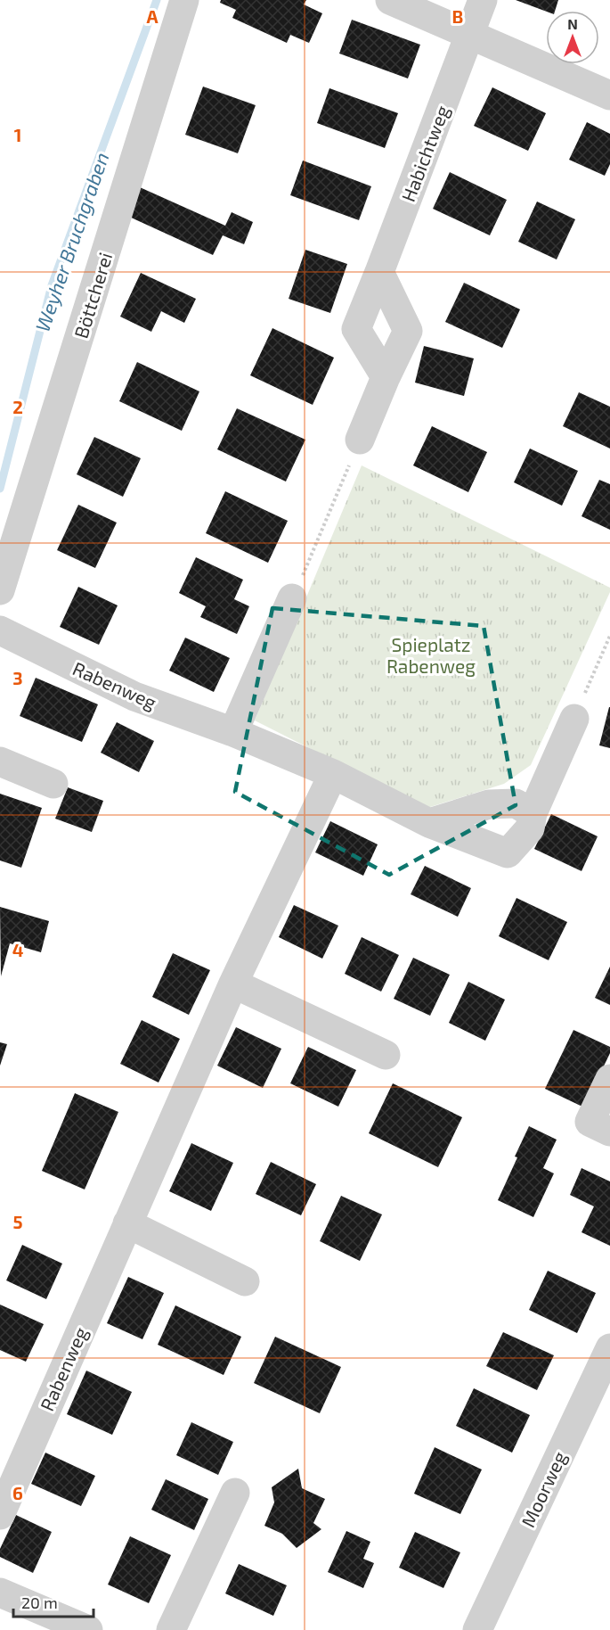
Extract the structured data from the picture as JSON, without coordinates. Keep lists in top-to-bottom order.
{
  "streets": {
    "street": [
      "Habichtweg",
      "Böttcherei",
      "Rabenweg",
      "Moorweg"
    ]
  },
  "water": ["Weyher Bruchgraben"],
  "parks": ["Spieplatz Rabenweg"],
  "scale_bar": "20 m",
  "north": "top",
  "grid": {
    "columns": ["A", "B"],
    "rows": [
      "1",
      "2",
      "3",
      "4",
      "5",
      "6"
    ]
  }
}
